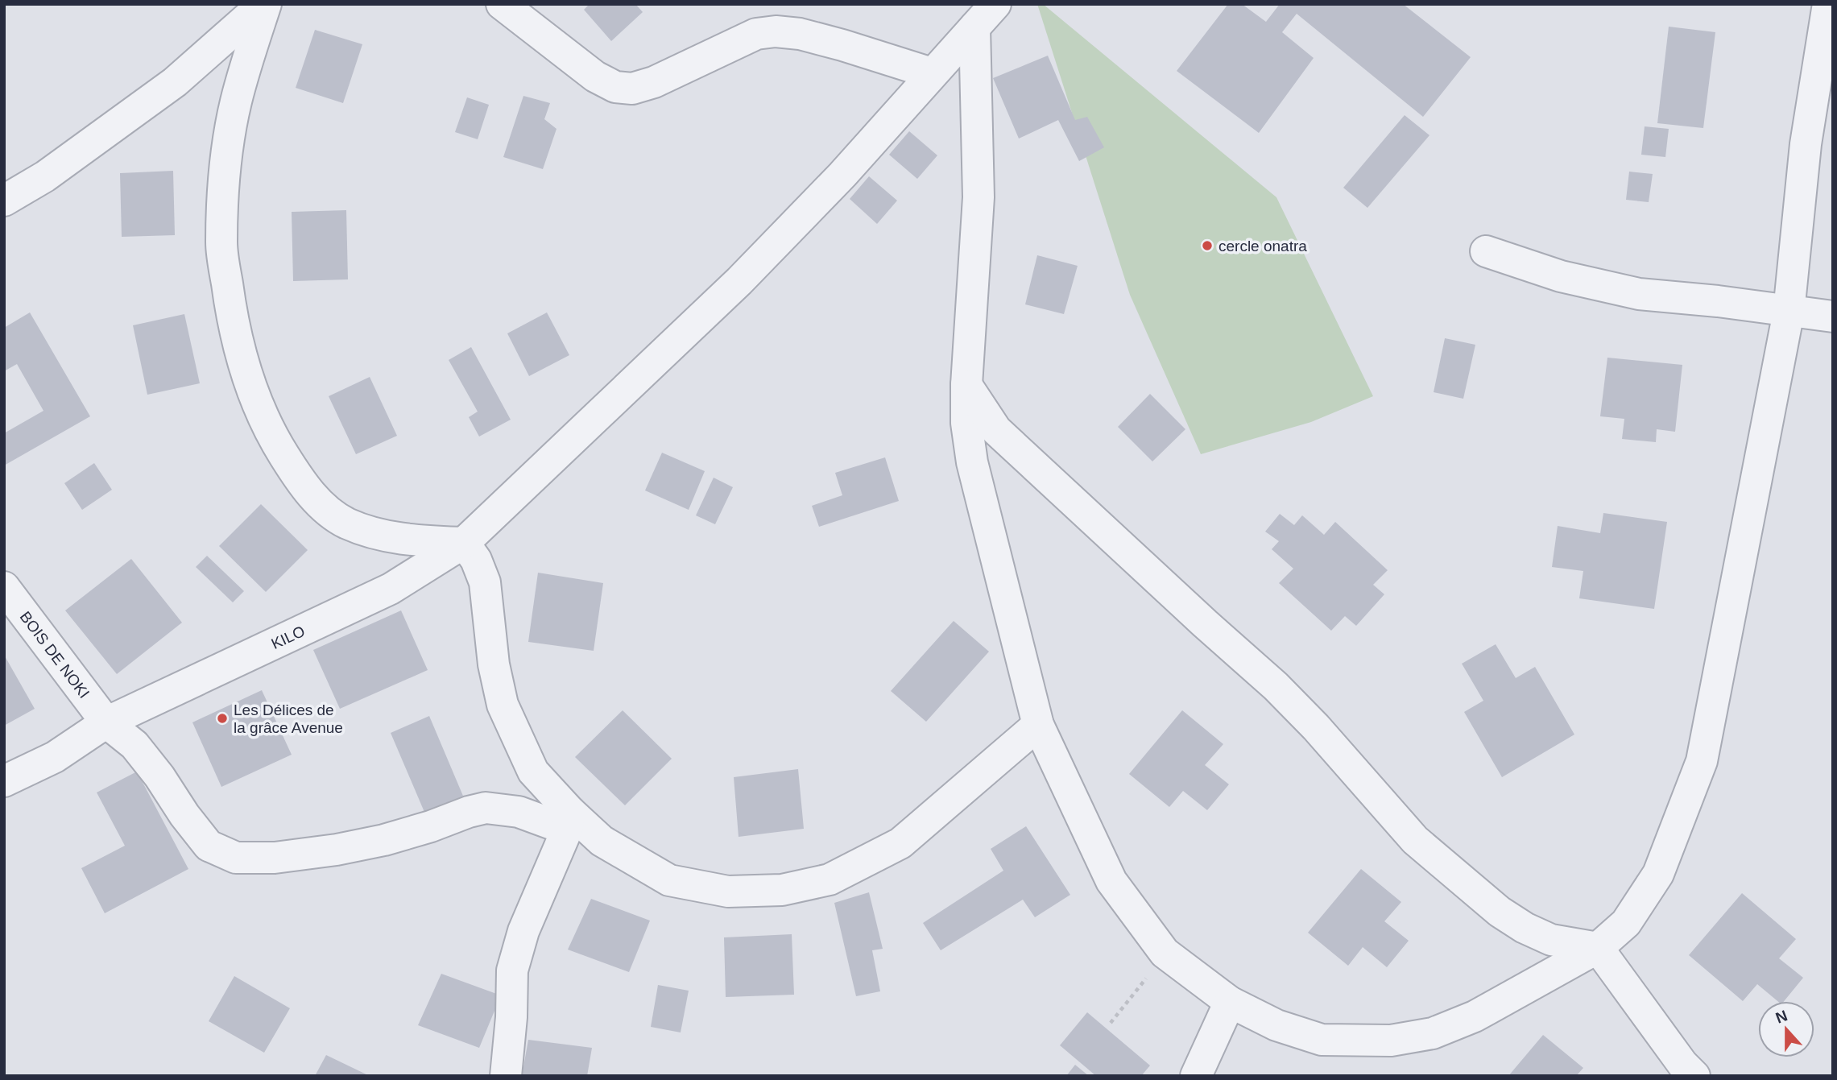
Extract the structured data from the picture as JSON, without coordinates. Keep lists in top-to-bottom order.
{
  "streets": {
    "street": ["KILO", "BOIS DE NOKI"]
  },
  "crossings": [
    ["KILO", "BOIS DE NOKI"]
  ],
  "places": ["cercle onatra", "Les Délices de la grâce Avenue"],
  "north": "top"
}
